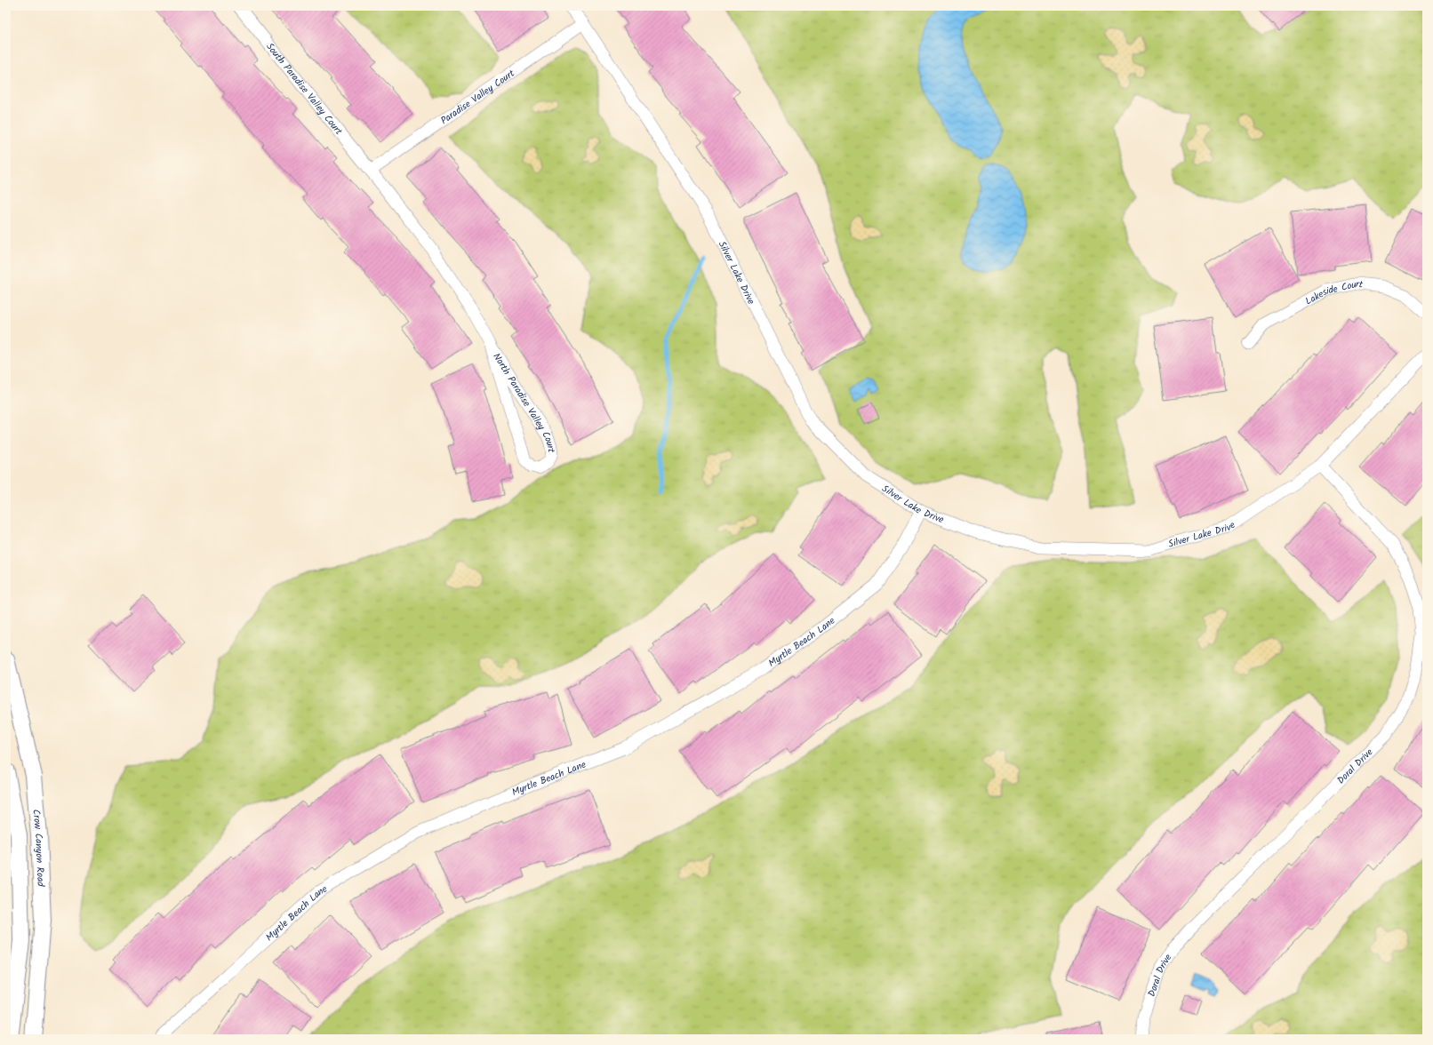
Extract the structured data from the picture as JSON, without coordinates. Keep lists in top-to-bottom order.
{
  "streets": {
    "main road": ["Crow Canyon Road"],
    "street": [
      "South Paradise Valley Court",
      "Paradise Valley Court",
      "Silver Lake Drive",
      "Lakeside Court",
      "North Paradise Valley Court",
      "Myrtle Beach Lane",
      "Doral Drive"
    ]
  },
  "crossings": [
    ["South Paradise Valley Court", "Paradise Valley Court"],
    ["South Paradise Valley Court", "North Paradise Valley Court"],
    ["Paradise Valley Court", "Silver Lake Drive"],
    ["Paradise Valley Court", "North Paradise Valley Court"],
    ["Silver Lake Drive", "Myrtle Beach Lane"],
    ["Silver Lake Drive", "Doral Drive"]
  ]
}
